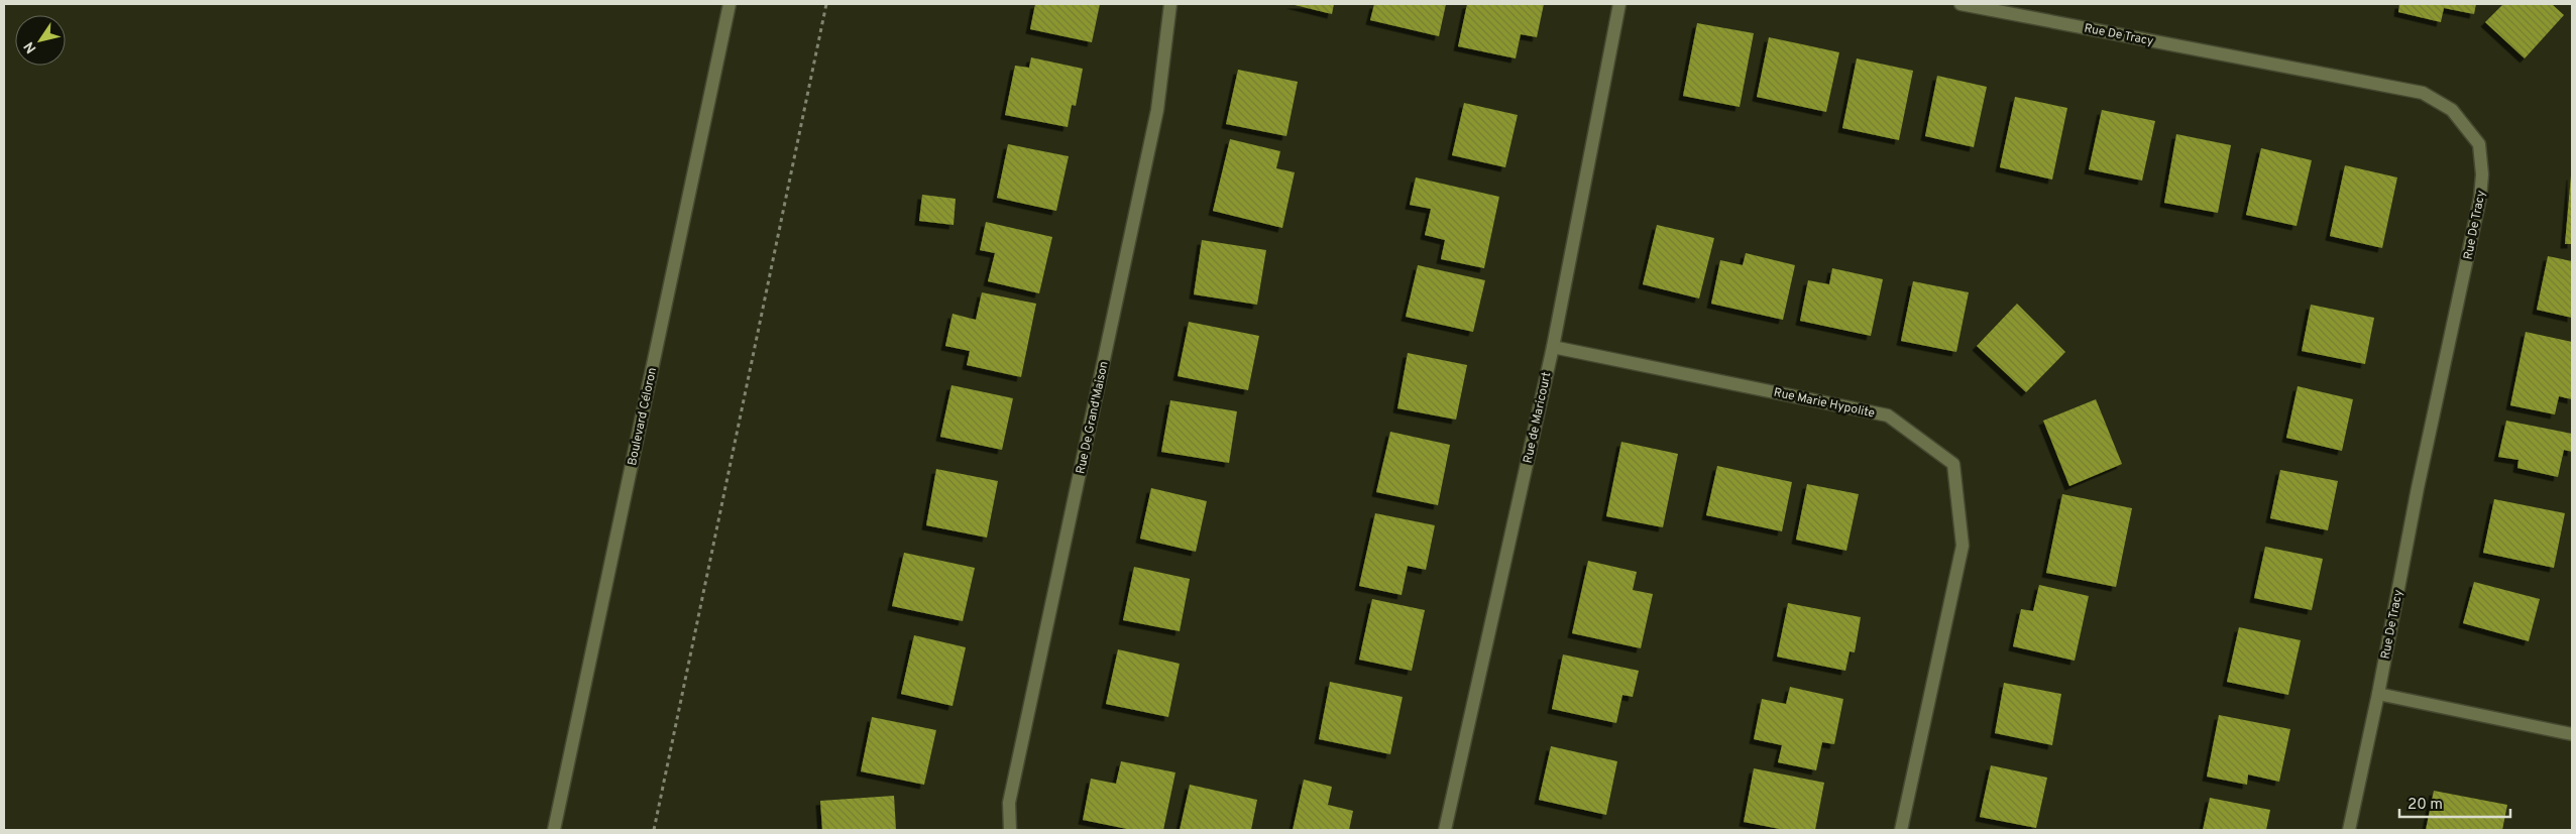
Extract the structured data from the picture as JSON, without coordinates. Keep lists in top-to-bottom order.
{
  "streets": {
    "street": [
      "Rue De Tracy",
      "Rue Marie Hypolite",
      "Boulevard Céloron",
      "Rue De Grand'Maison",
      "Rue de Maricourt"
    ]
  },
  "crossings": [
    ["Rue Marie Hypolite", "Rue de Maricourt"]
  ],
  "scale_bar": "20 m",
  "north": "bottom left"
}
